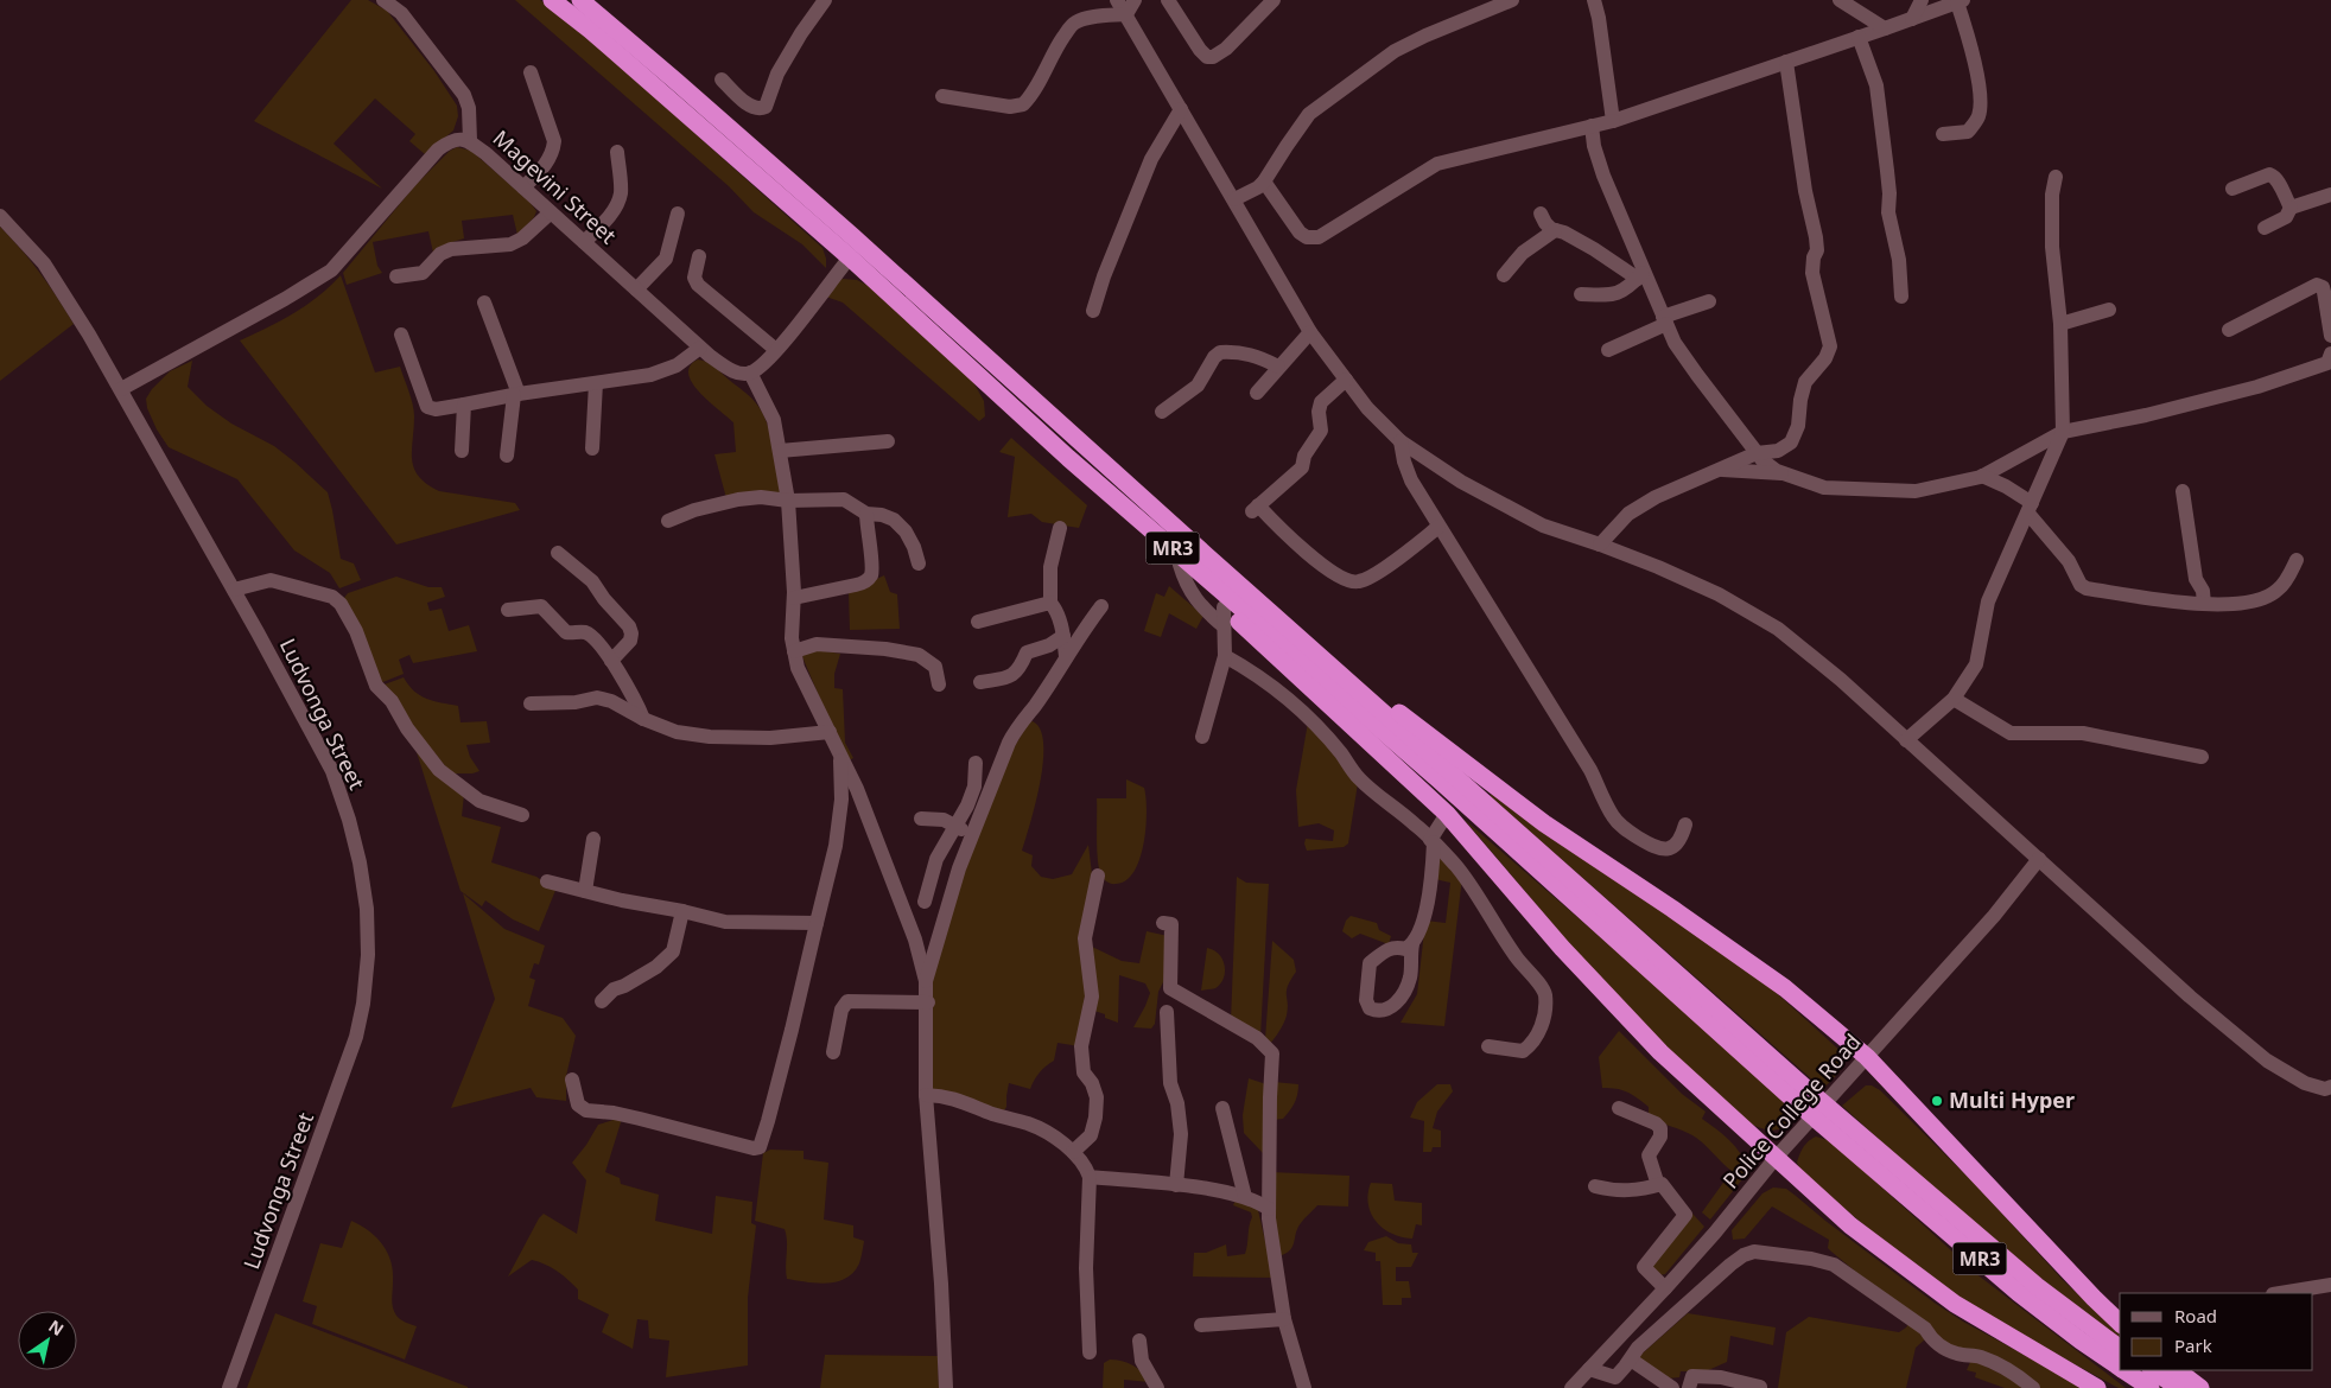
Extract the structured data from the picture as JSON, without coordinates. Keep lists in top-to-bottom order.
{
  "streets": {
    "highway": ["MR3"],
    "street": ["Magevini Street", "Ludvonga Street", "Police College Road"]
  },
  "crossings": [
    ["Magevini Street", "Ludvonga Street"]
  ],
  "places": ["Multi Hyper"],
  "legend": ["Road", "Park"],
  "north": "top right"
}
